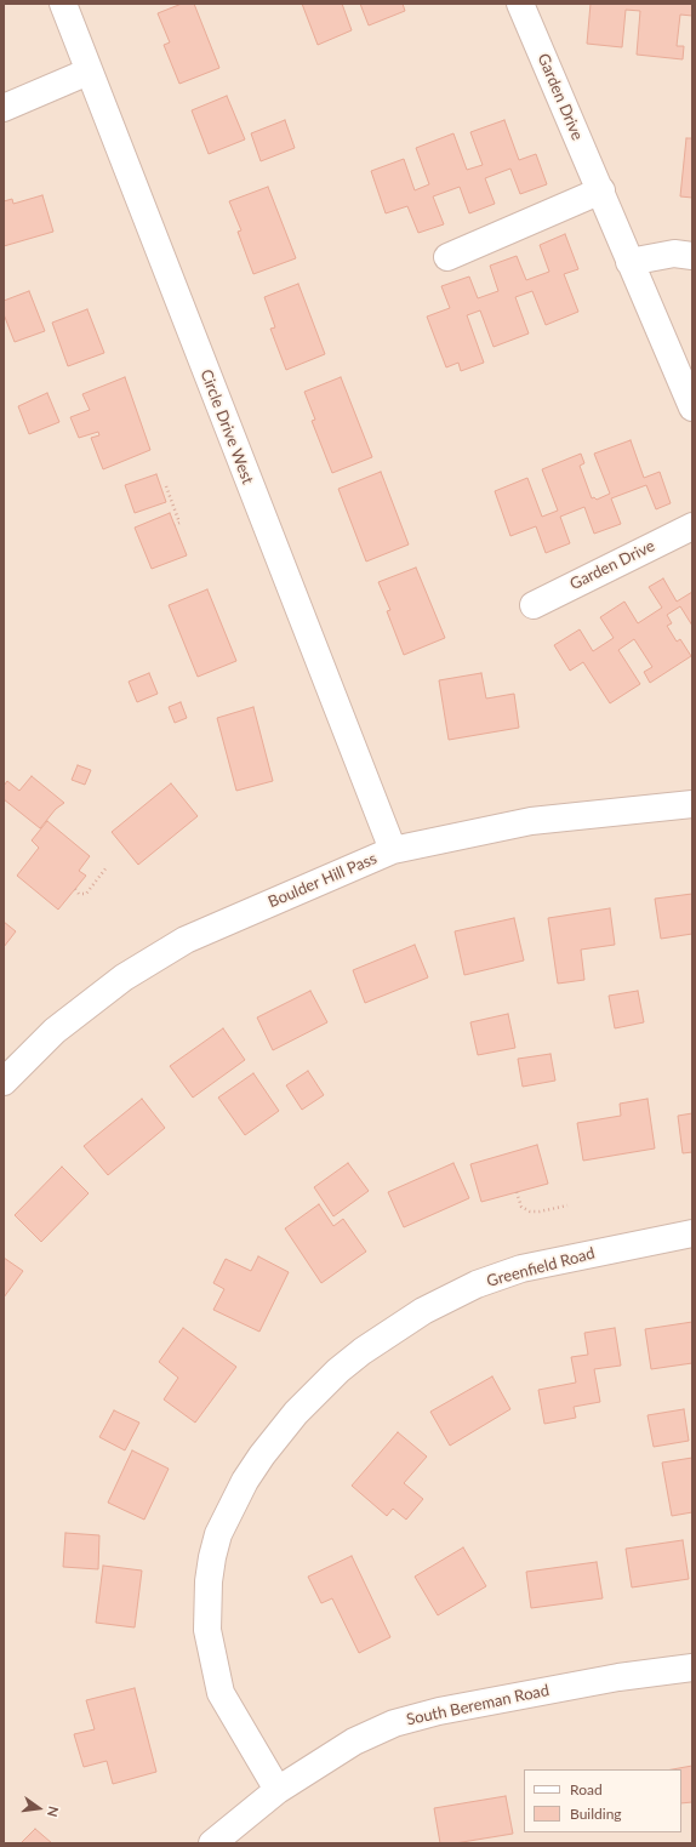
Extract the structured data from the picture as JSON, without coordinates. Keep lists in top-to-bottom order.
{
  "streets": {
    "street": [
      "Garden Drive",
      "Circle Drive West",
      "Boulder Hill Pass",
      "Greenfield Road",
      "South Bereman Road"
    ]
  },
  "crossings": [
    ["Circle Drive West", "Boulder Hill Pass"],
    ["Greenfield Road", "South Bereman Road"]
  ],
  "legend": ["Road", "Building"],
  "north": "right"
}
